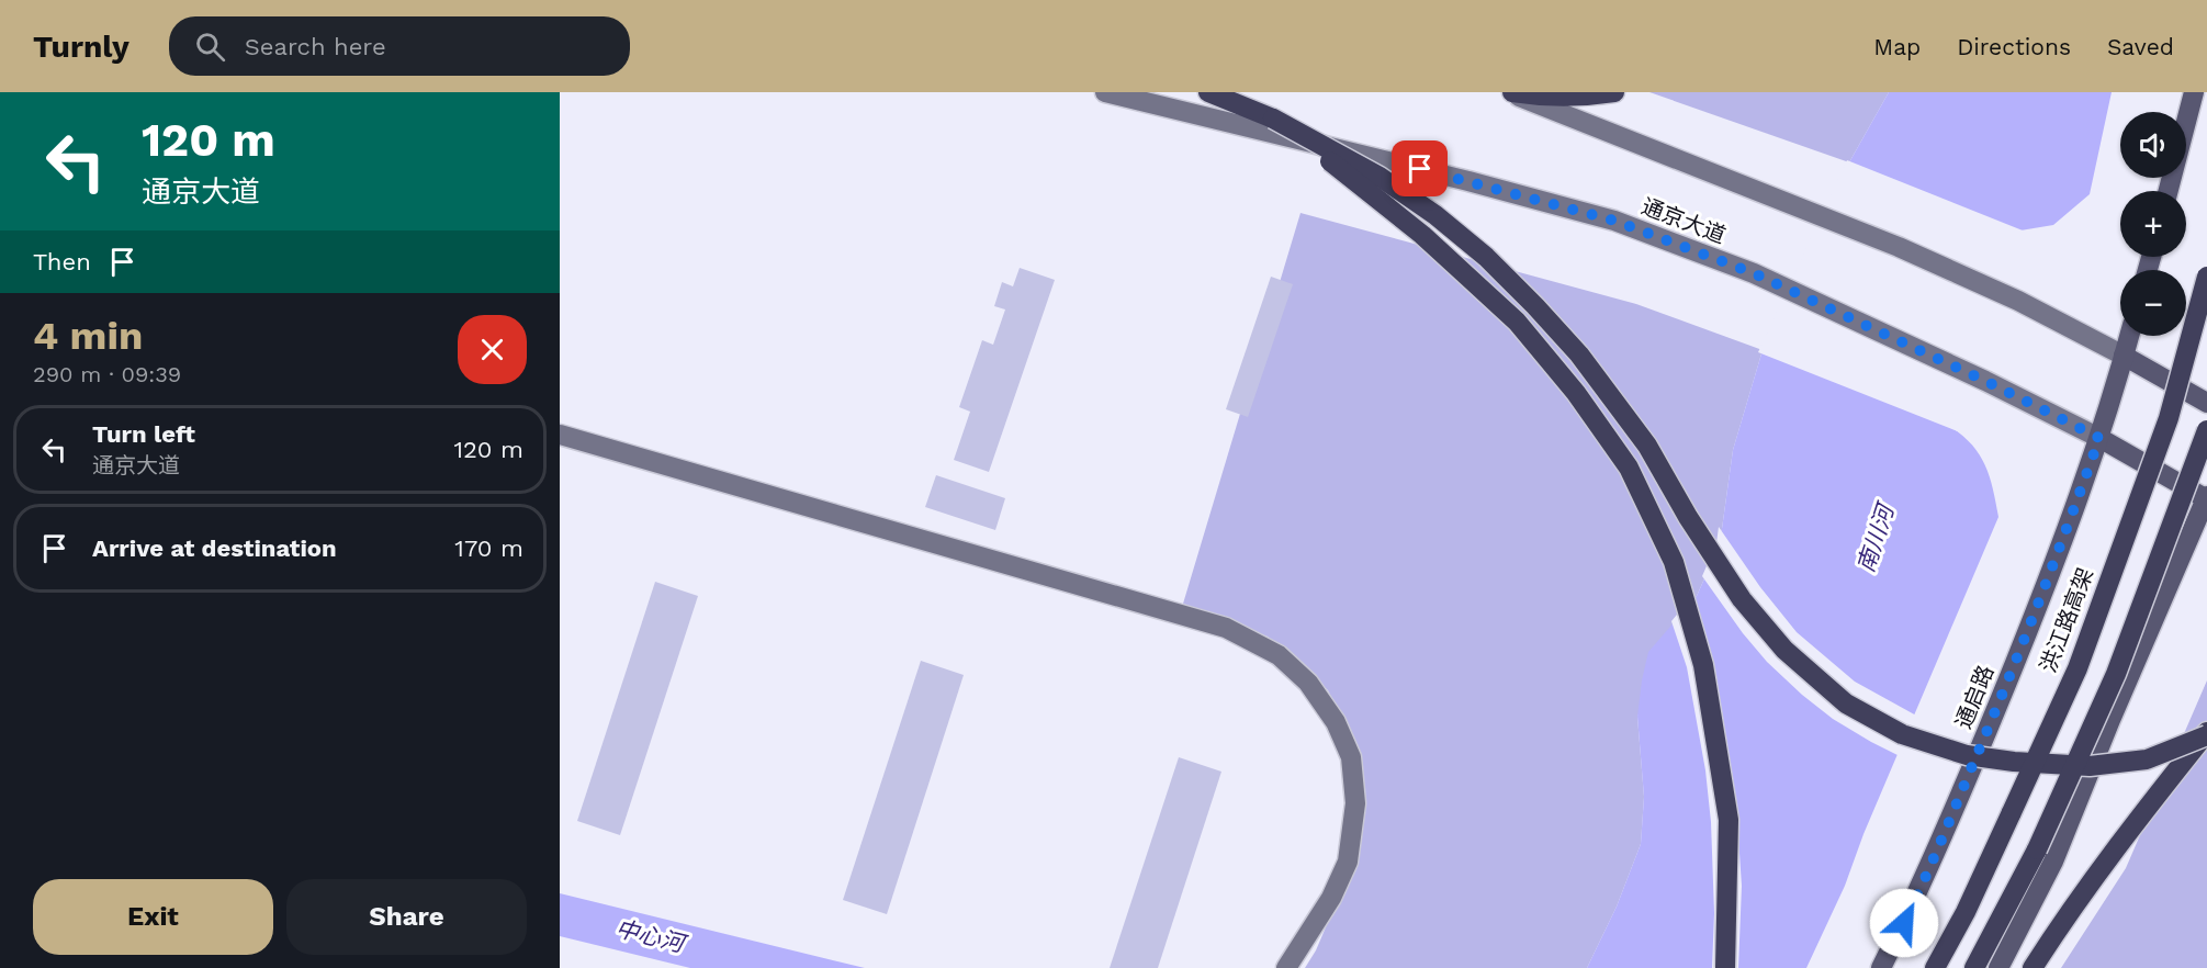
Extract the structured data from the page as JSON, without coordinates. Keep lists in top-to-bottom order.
{
  "streets": {
    "highway": ["洪江路高架"],
    "main road": ["通京大道", "通启路"]
  },
  "crossings": [
    ["通京大道", "通启路"]
  ],
  "water": ["南川河", "中心河"],
  "page": {
    "header": "Turnly",
    "search": "Search here",
    "nav": ["Map", "Directions", "Saved"],
    "turn": ["120 m", "通京大道"],
    "map_buttons": ["+", "−"],
    "then": "Then",
    "heading": ["4 min", "290 m · 09:39"],
    "list": [
      {
        "name": "Turn left",
        "note": "通京大道",
        "value": "120 m"
      },
      {
        "name": "Arrive at destination",
        "value": "170 m"
      }
    ],
    "buttons": ["Exit", "Share"]
  }
}
